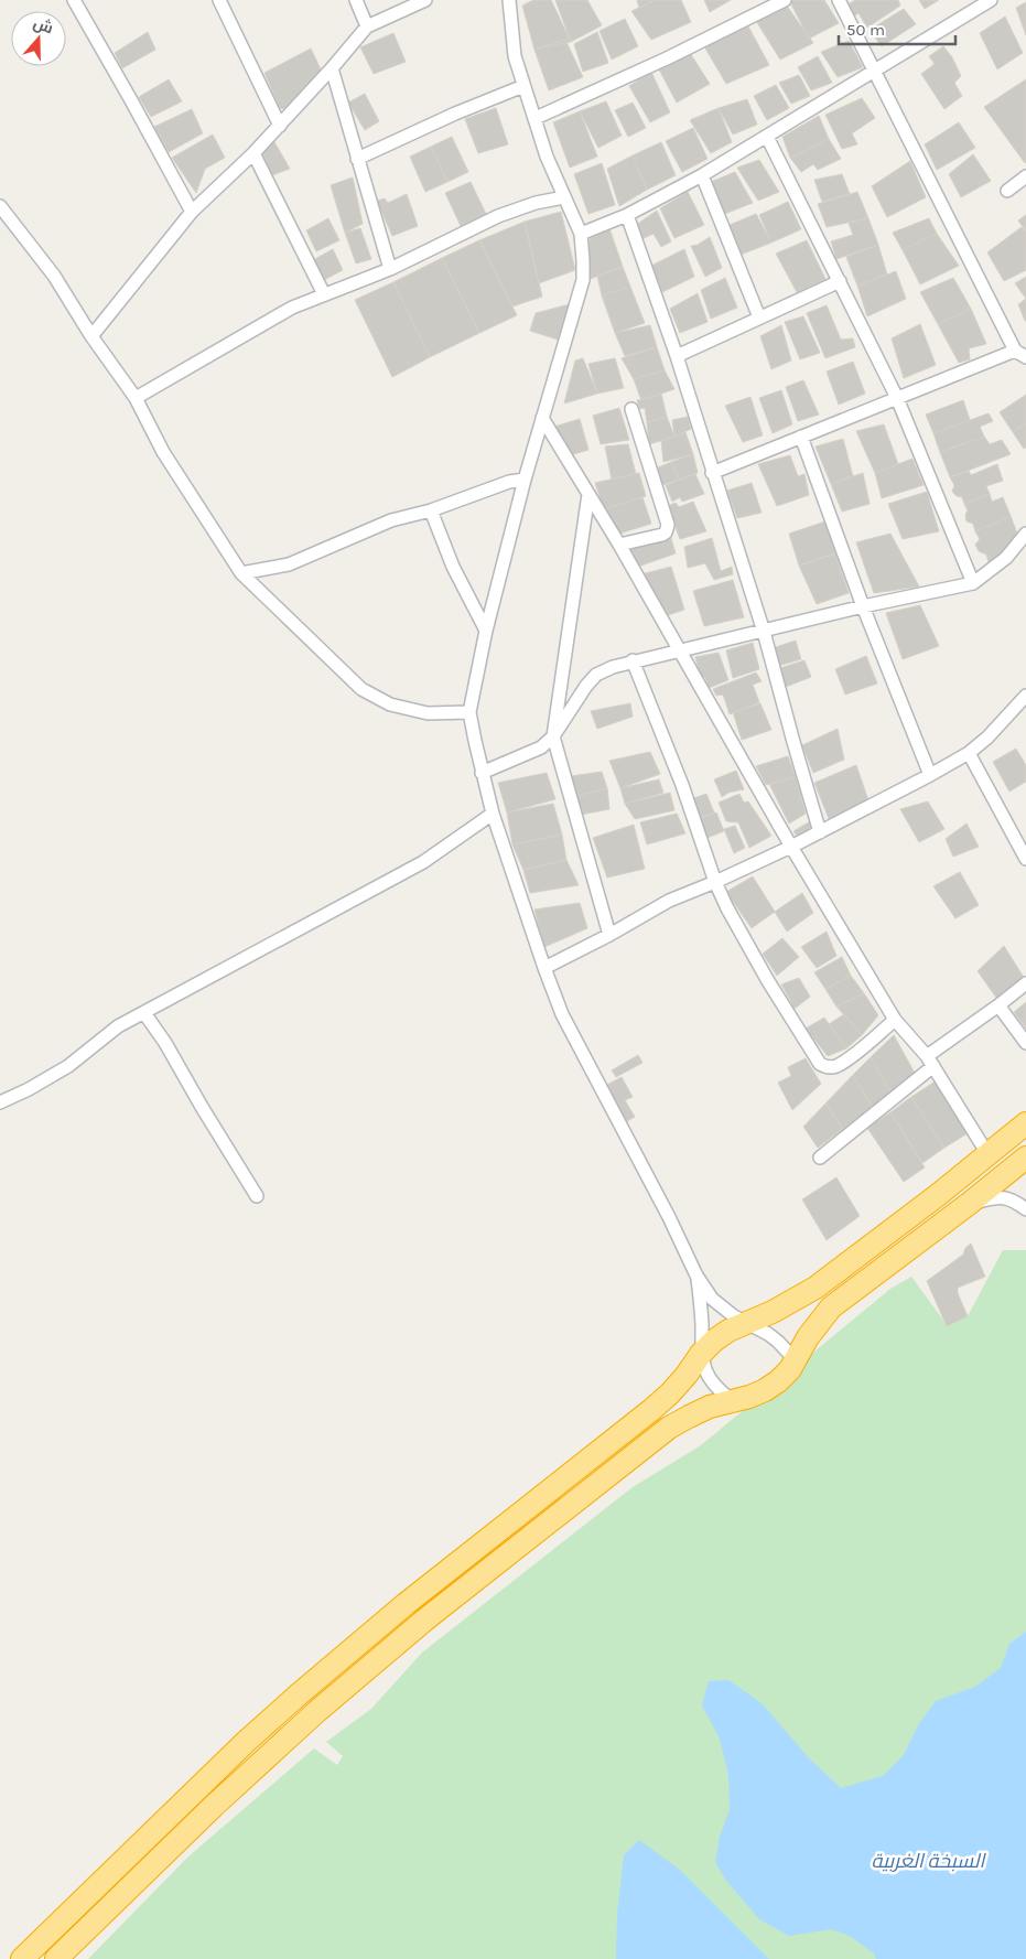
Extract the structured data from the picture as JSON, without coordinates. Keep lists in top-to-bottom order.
{
  "water": ["السبخة الغربية"],
  "scale_bar": "50 m",
  "north": "top"
}
